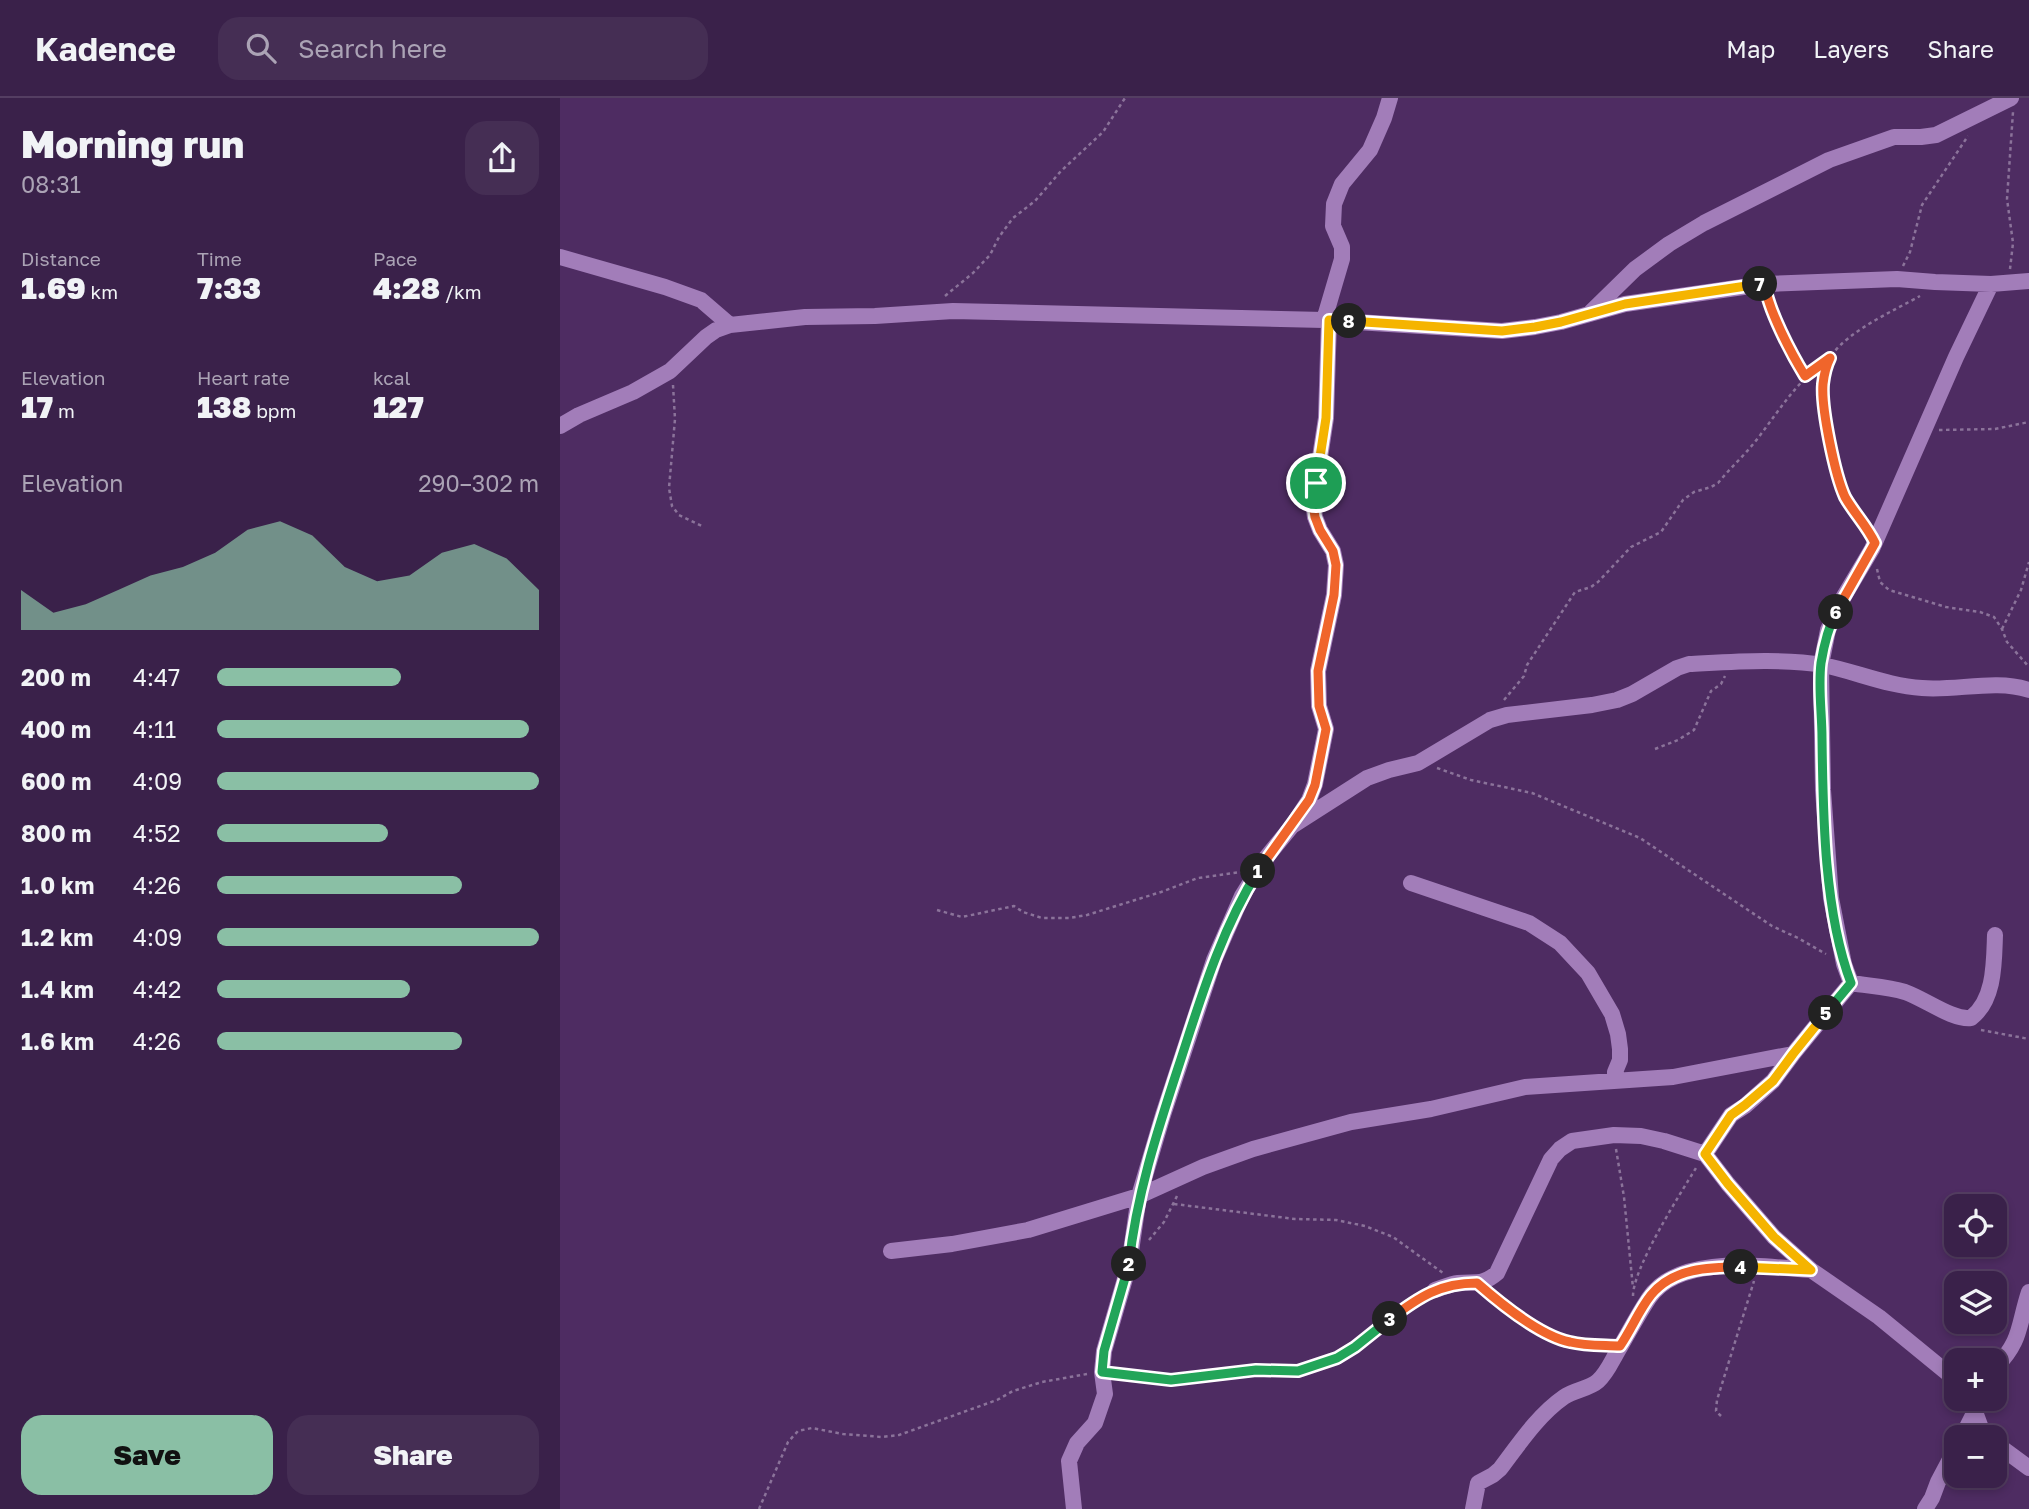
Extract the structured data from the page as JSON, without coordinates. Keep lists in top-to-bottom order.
{
  "page": {
    "header": "Kadence",
    "search": "Search here",
    "nav": ["Map", "Layers", "Share"],
    "heading": ["Morning run", "08:31"],
    "stats": [
      ["Distance", "1.69 km"],
      ["Time", "7:33"],
      ["Pace", "4:28 /km"],
      ["Elevation", "17 m"],
      ["Heart rate", "138 bpm"],
      ["kcal", "127"]
    ],
    "pins": [
      "7",
      "8",
      "6",
      "1",
      "5",
      "2",
      "4",
      "3"
    ],
    "chart": ["Elevation", "290–302 m"],
    "list": [
      {
        "name": "200 m",
        "note": "4:47"
      },
      {
        "name": "400 m",
        "note": "4:11"
      },
      {
        "name": "600 m",
        "note": "4:09"
      },
      {
        "name": "800 m",
        "note": "4:52"
      },
      {
        "name": "1.0 km",
        "note": "4:26"
      },
      {
        "name": "1.2 km",
        "note": "4:09"
      },
      {
        "name": "1.4 km",
        "note": "4:42"
      },
      {
        "name": "1.6 km",
        "note": "4:26"
      }
    ],
    "map_buttons": ["+", "−"],
    "buttons": ["Save", "Share"]
  }
}
